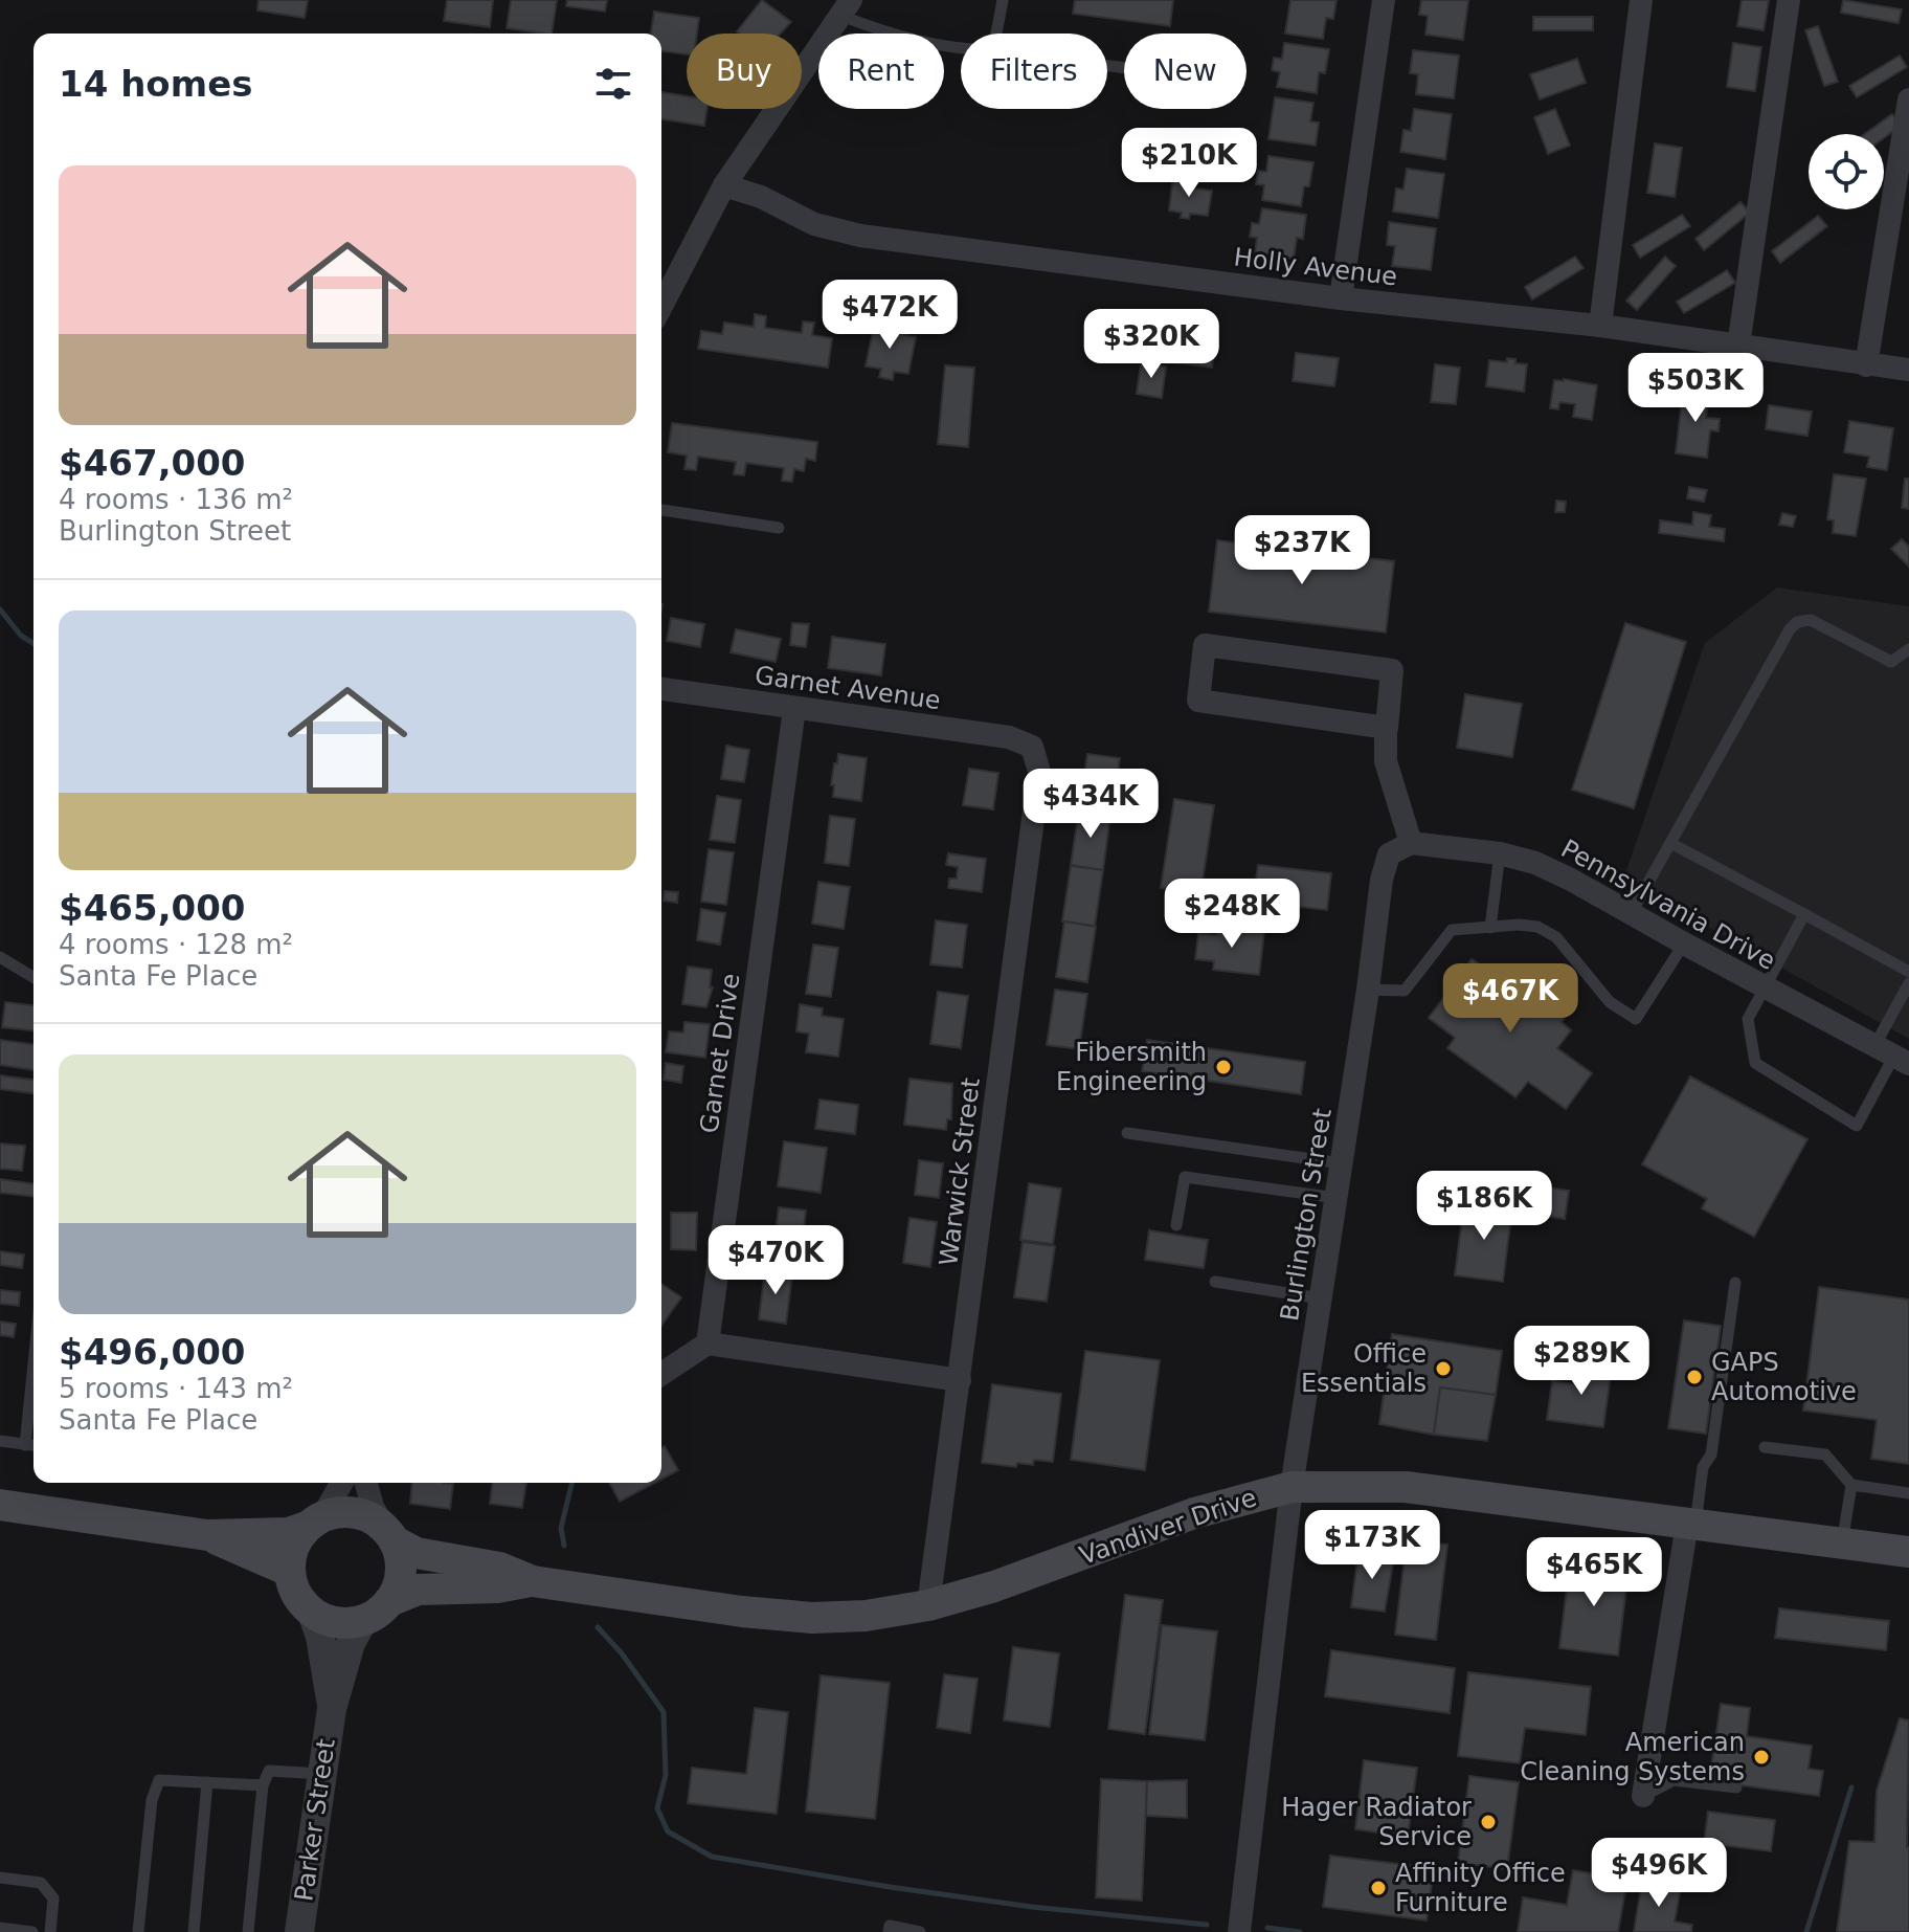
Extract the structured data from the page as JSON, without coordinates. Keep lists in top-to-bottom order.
{
  "streets": {
    "main road": ["Vandiver Drive"],
    "street": [
      "Holly Avenue",
      "Garnet Avenue",
      "Pennsylvania Drive",
      "Garnet Drive",
      "Warwick Street",
      "Burlington Street",
      "Parker Street"
    ]
  },
  "crossings": [
    ["Garnet Avenue", "Garnet Drive"],
    ["Garnet Avenue", "Warwick Street"],
    ["Pennsylvania Drive", "Burlington Street"],
    ["Warwick Street", "Vandiver Drive"],
    ["Burlington Street", "Vandiver Drive"],
    ["Vandiver Drive", "Parker Street"]
  ],
  "places": [
    "Fibersmith Engineering",
    "Office Essentials",
    "GAPS Automotive",
    "American Cleaning Systems",
    "Hager Radiator Service",
    "Affinity Office Furniture"
  ],
  "page": {
    "chip": [
      "Buy",
      "Rent",
      "Filters",
      "New"
    ],
    "heading": "14 homes",
    "price": [
      "$210K",
      "$472K",
      "$320K",
      "$503K",
      "$237K",
      "$434K",
      "$248K",
      "$467K",
      "$186K",
      "$470K",
      "$289K",
      "$173K",
      "$465K",
      "$496K"
    ],
    "list": [
      {
        "name": "$467,000",
        "note": "4 rooms · 136 m² · Burlington Street"
      },
      {
        "name": "$465,000",
        "note": "4 rooms · 128 m² · Santa Fe Place"
      },
      {
        "name": "$496,000",
        "note": "5 rooms · 143 m² · Santa Fe Place"
      }
    ]
  }
}
